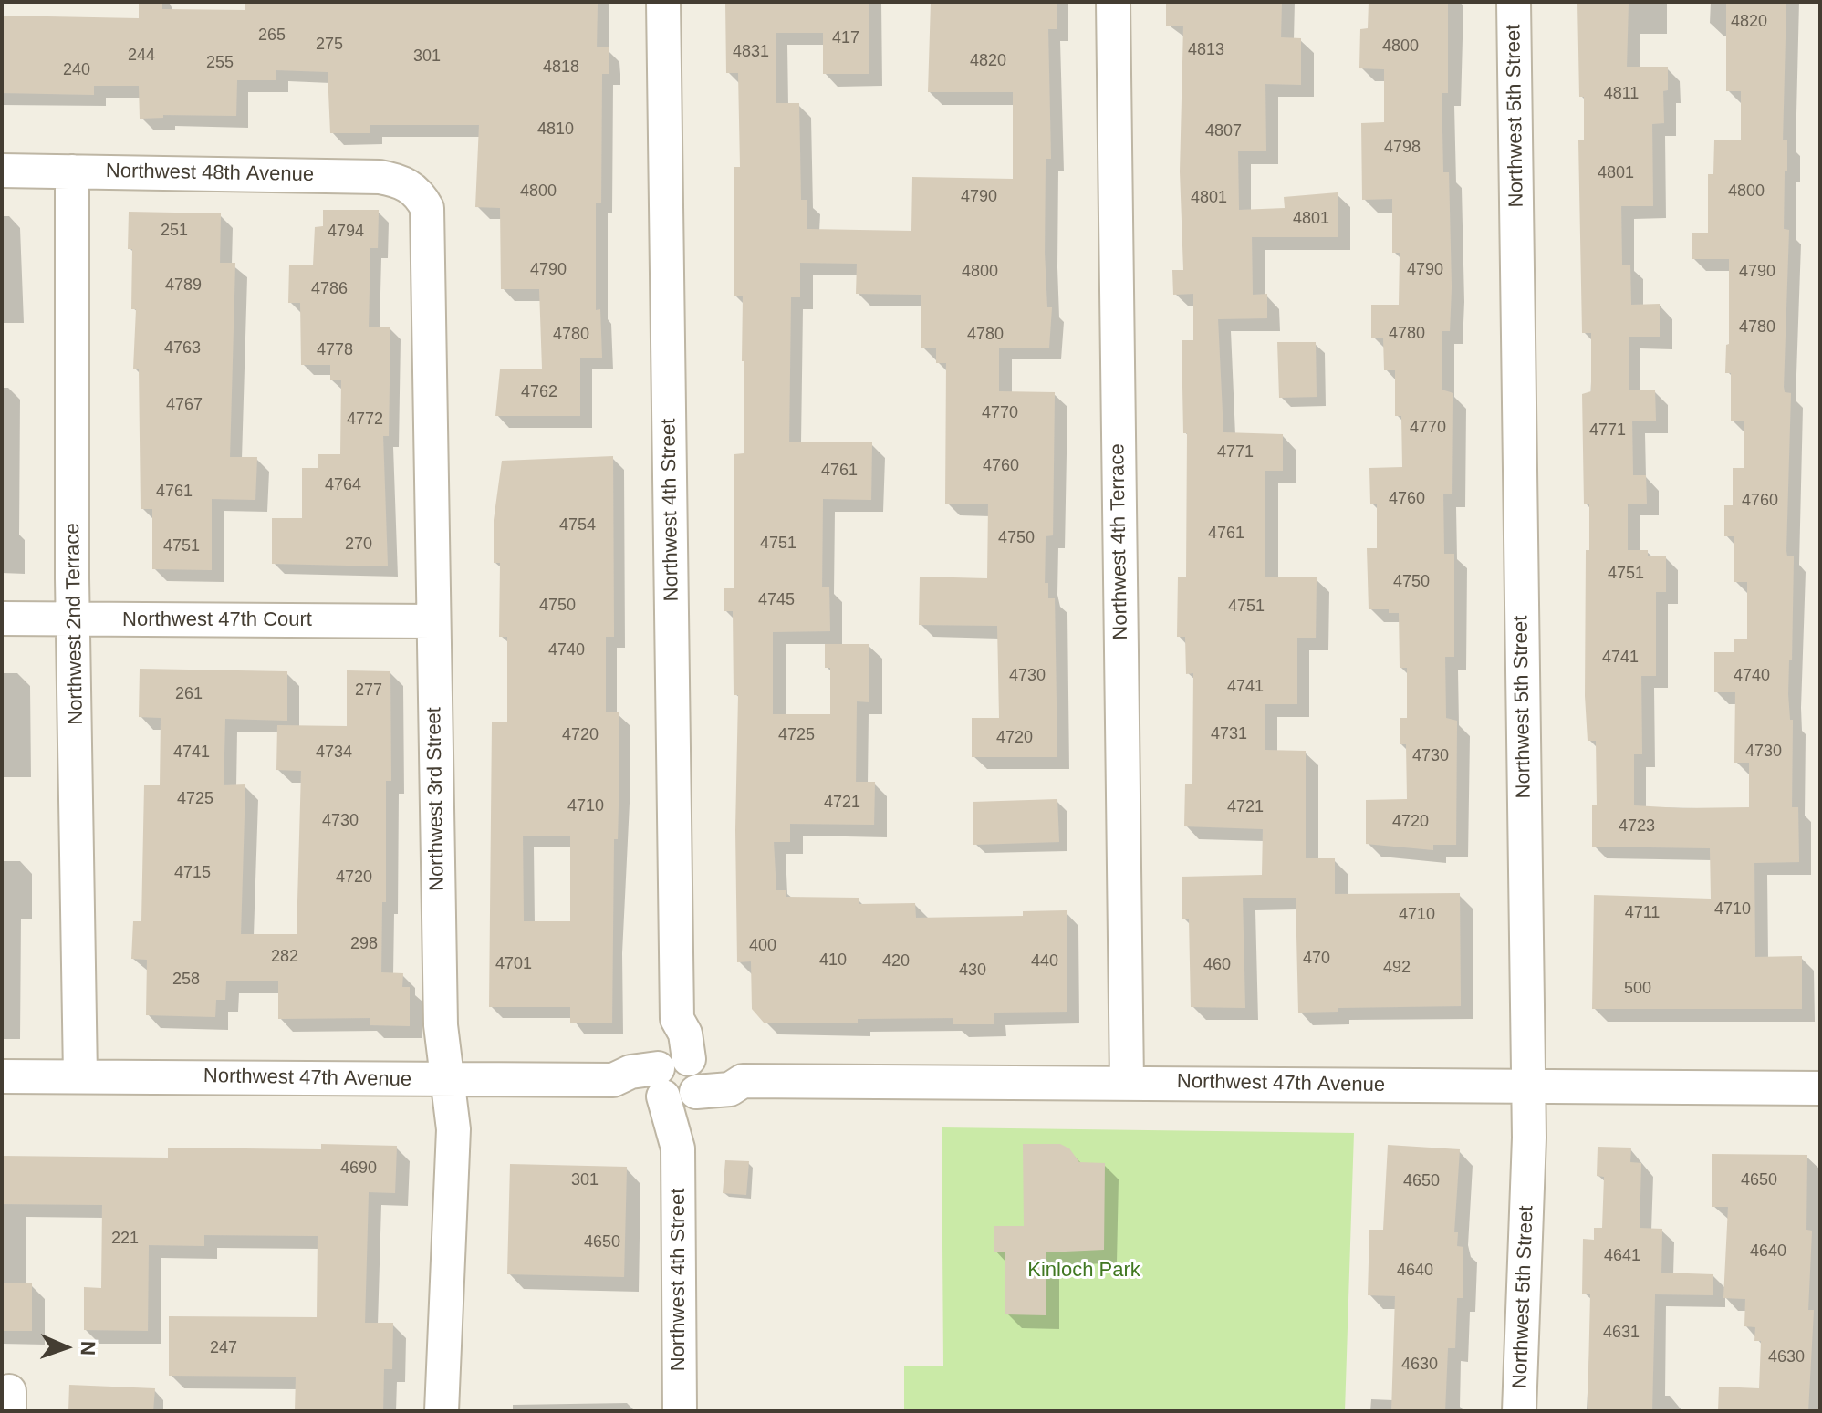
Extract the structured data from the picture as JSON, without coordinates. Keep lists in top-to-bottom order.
{
  "streets": {
    "street": [
      "Northwest 5th Street",
      "Northwest 48th Avenue",
      "Northwest 4th Street",
      "Northwest 4th Terrace",
      "Northwest 47th Court",
      "Northwest 2nd Terrace",
      "Northwest 3rd Street",
      "Northwest 47th Avenue"
    ]
  },
  "crossings": [
    ["Northwest 5th Street", "Northwest 47th Avenue"],
    ["Northwest 48th Avenue", "Northwest 2nd Terrace"],
    ["Northwest 48th Avenue", "Northwest 3rd Street"],
    ["Northwest 4th Street", "Northwest 47th Avenue"],
    ["Northwest 4th Terrace", "Northwest 47th Avenue"],
    ["Northwest 47th Court", "Northwest 2nd Terrace"],
    ["Northwest 47th Court", "Northwest 3rd Street"],
    ["Northwest 2nd Terrace", "Northwest 47th Avenue"],
    ["Northwest 3rd Street", "Northwest 47th Avenue"]
  ],
  "parks": ["Kinloch Park"],
  "house_numbers": [
    "4820",
    "265",
    "417",
    "275",
    "4800",
    "4813",
    "4831",
    "244",
    "301",
    "4820",
    "255",
    "4818",
    "240",
    "4811",
    "4810",
    "4807",
    "4798",
    "4801",
    "4800",
    "4800",
    "4790",
    "4801",
    "4801",
    "251",
    "4794",
    "4790",
    "4790",
    "4800",
    "4790",
    "4789",
    "4786",
    "4780",
    "4780",
    "4780",
    "4780",
    "4763",
    "4778",
    "4762",
    "4767",
    "4770",
    "4772",
    "4770",
    "4771",
    "4771",
    "4760",
    "4761",
    "4764",
    "4761",
    "4760",
    "4760",
    "4754",
    "4761",
    "4750",
    "4751",
    "270",
    "4751",
    "4751",
    "4750",
    "4745",
    "4750",
    "4751",
    "4740",
    "4741",
    "4730",
    "4740",
    "4741",
    "277",
    "261",
    "4731",
    "4720",
    "4725",
    "4720",
    "4730",
    "4741",
    "4734",
    "4730",
    "4725",
    "4721",
    "4710",
    "4721",
    "4730",
    "4720",
    "4723",
    "4715",
    "4720",
    "4710",
    "4711",
    "4710",
    "298",
    "400",
    "282",
    "470",
    "410",
    "420",
    "440",
    "4701",
    "460",
    "492",
    "430",
    "258",
    "500",
    "4690",
    "301",
    "4650",
    "4650",
    "221",
    "4650",
    "4640",
    "4641",
    "4640",
    "4631",
    "247",
    "4630",
    "4630"
  ],
  "north": "right"
}
